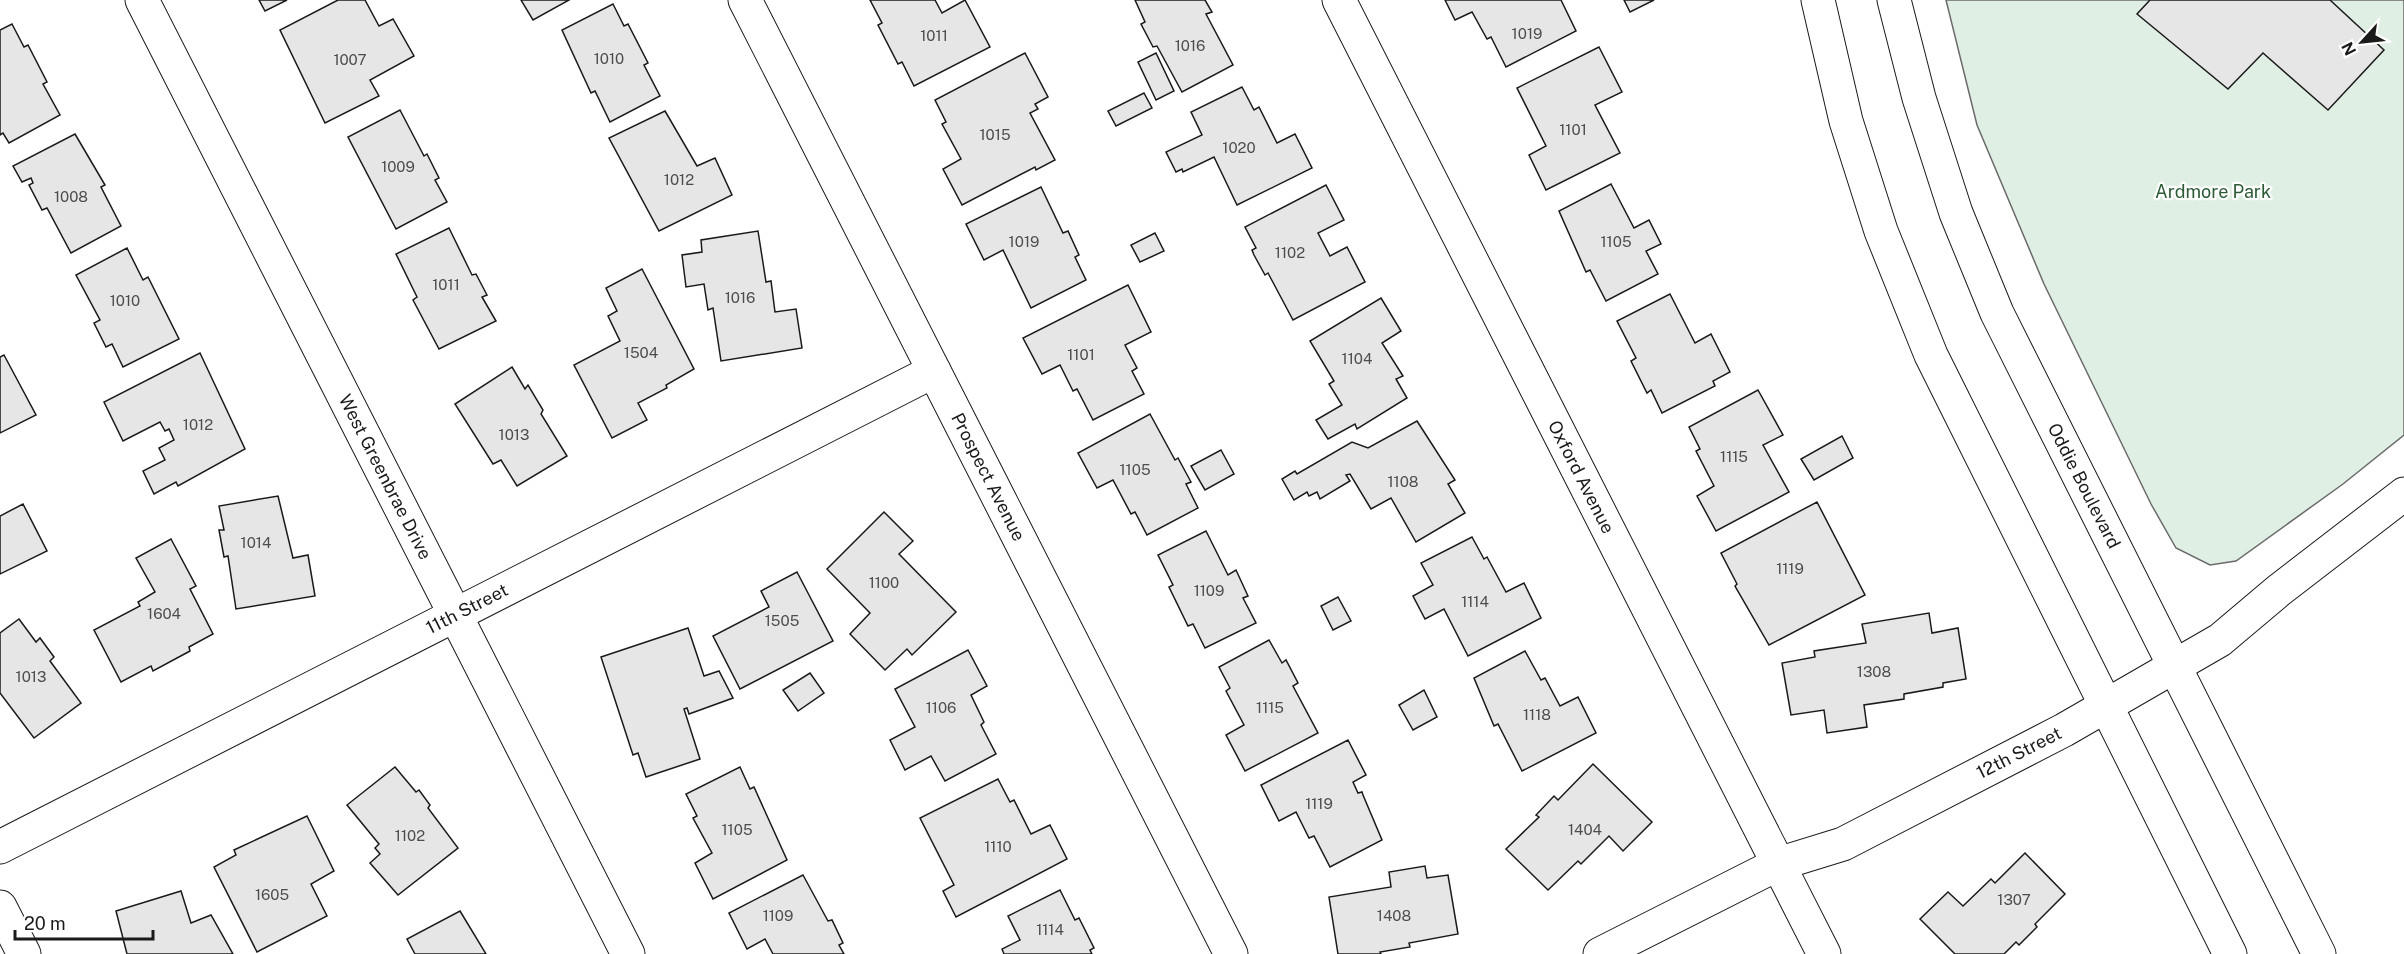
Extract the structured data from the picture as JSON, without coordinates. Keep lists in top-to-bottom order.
{
  "streets": {
    "street": [
      "West Greenbrae Drive",
      "Prospect Avenue",
      "Oxford Avenue",
      "Oddie Boulevard",
      "11th Street",
      "12th Street"
    ]
  },
  "crossings": [
    ["West Greenbrae Drive", "11th Street"],
    ["Prospect Avenue", "11th Street"],
    ["Oxford Avenue", "12th Street"],
    ["Oddie Boulevard", "12th Street"]
  ],
  "parks": ["Ardmore Park"],
  "house_numbers": [
    "1019",
    "1011",
    "1016",
    "1010",
    "1007",
    "1101",
    "1015",
    "1020",
    "1009",
    "1012",
    "1008",
    "1019",
    "1105",
    "1102",
    "1011",
    "1016",
    "1010",
    "1504",
    "1101",
    "1104",
    "1012",
    "1013",
    "1115",
    "1105",
    "1108",
    "1014",
    "1119",
    "1100",
    "1109",
    "1114",
    "1604",
    "1505",
    "1308",
    "1013",
    "1106",
    "1115",
    "1118",
    "1119",
    "1105",
    "1404",
    "1102",
    "1110",
    "1605",
    "1307",
    "1109",
    "1408",
    "1114"
  ],
  "scale_bar": "20 m",
  "north": "bottom left"
}
